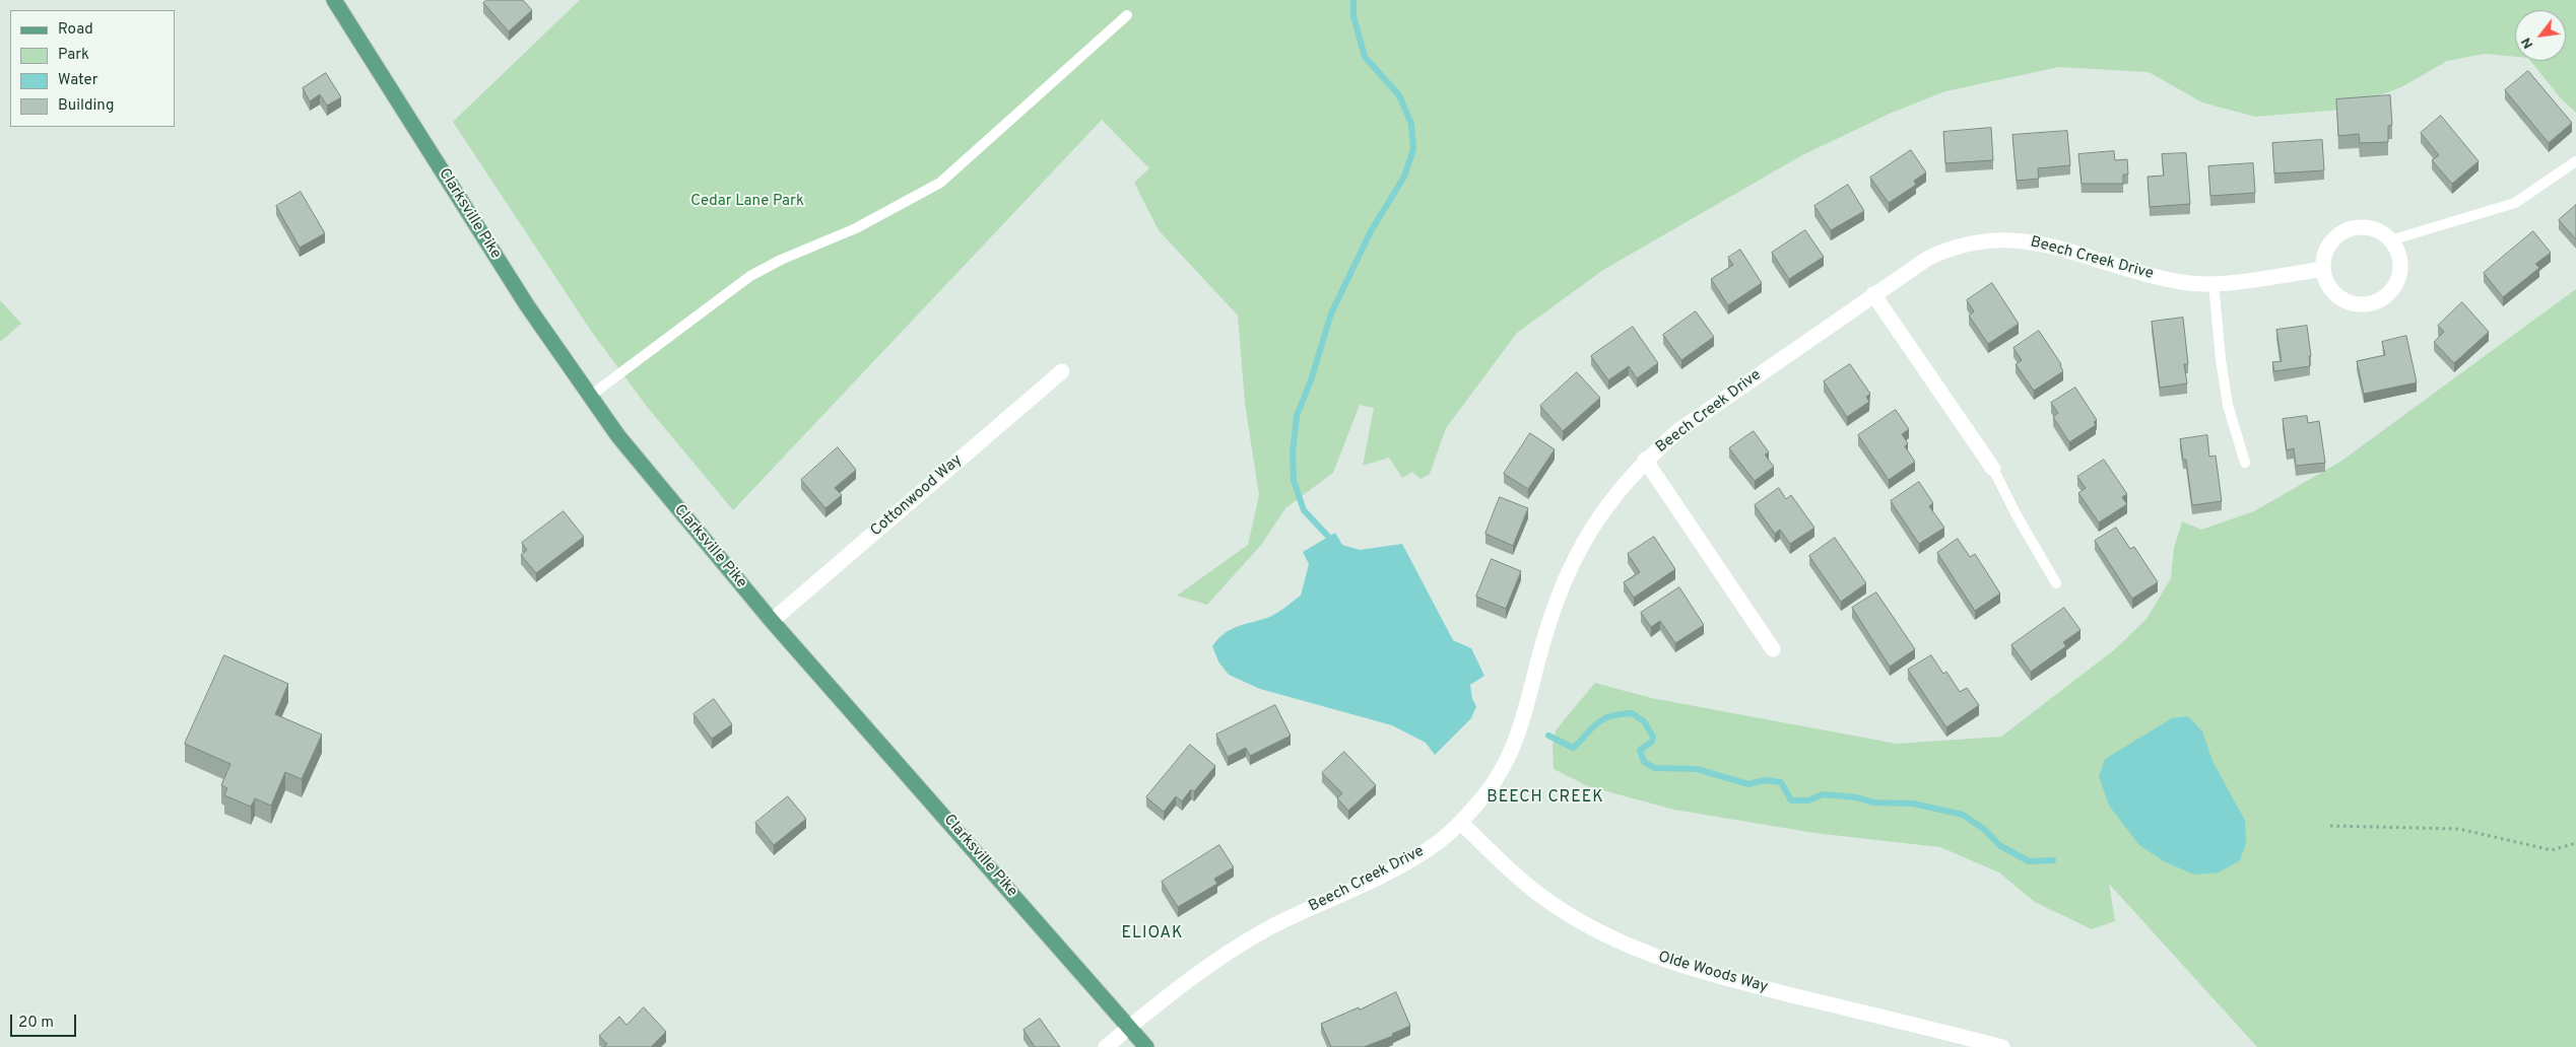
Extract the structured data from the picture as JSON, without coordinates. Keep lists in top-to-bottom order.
{
  "streets": {
    "main road": ["Clarksville Pike"],
    "street": ["Beech Creek Drive", "Cottonwood Way", "Olde Woods Way"]
  },
  "crossings": [
    ["Clarksville Pike", "Beech Creek Drive"],
    ["Clarksville Pike", "Cottonwood Way"],
    ["Beech Creek Drive", "Olde Woods Way"]
  ],
  "districts": ["BEECH CREEK", "ELIOAK"],
  "parks": ["Cedar Lane Park"],
  "legend": [
    "Road",
    "Park",
    "Water",
    "Building"
  ],
  "scale_bar": "20 m",
  "north": "bottom left"
}
